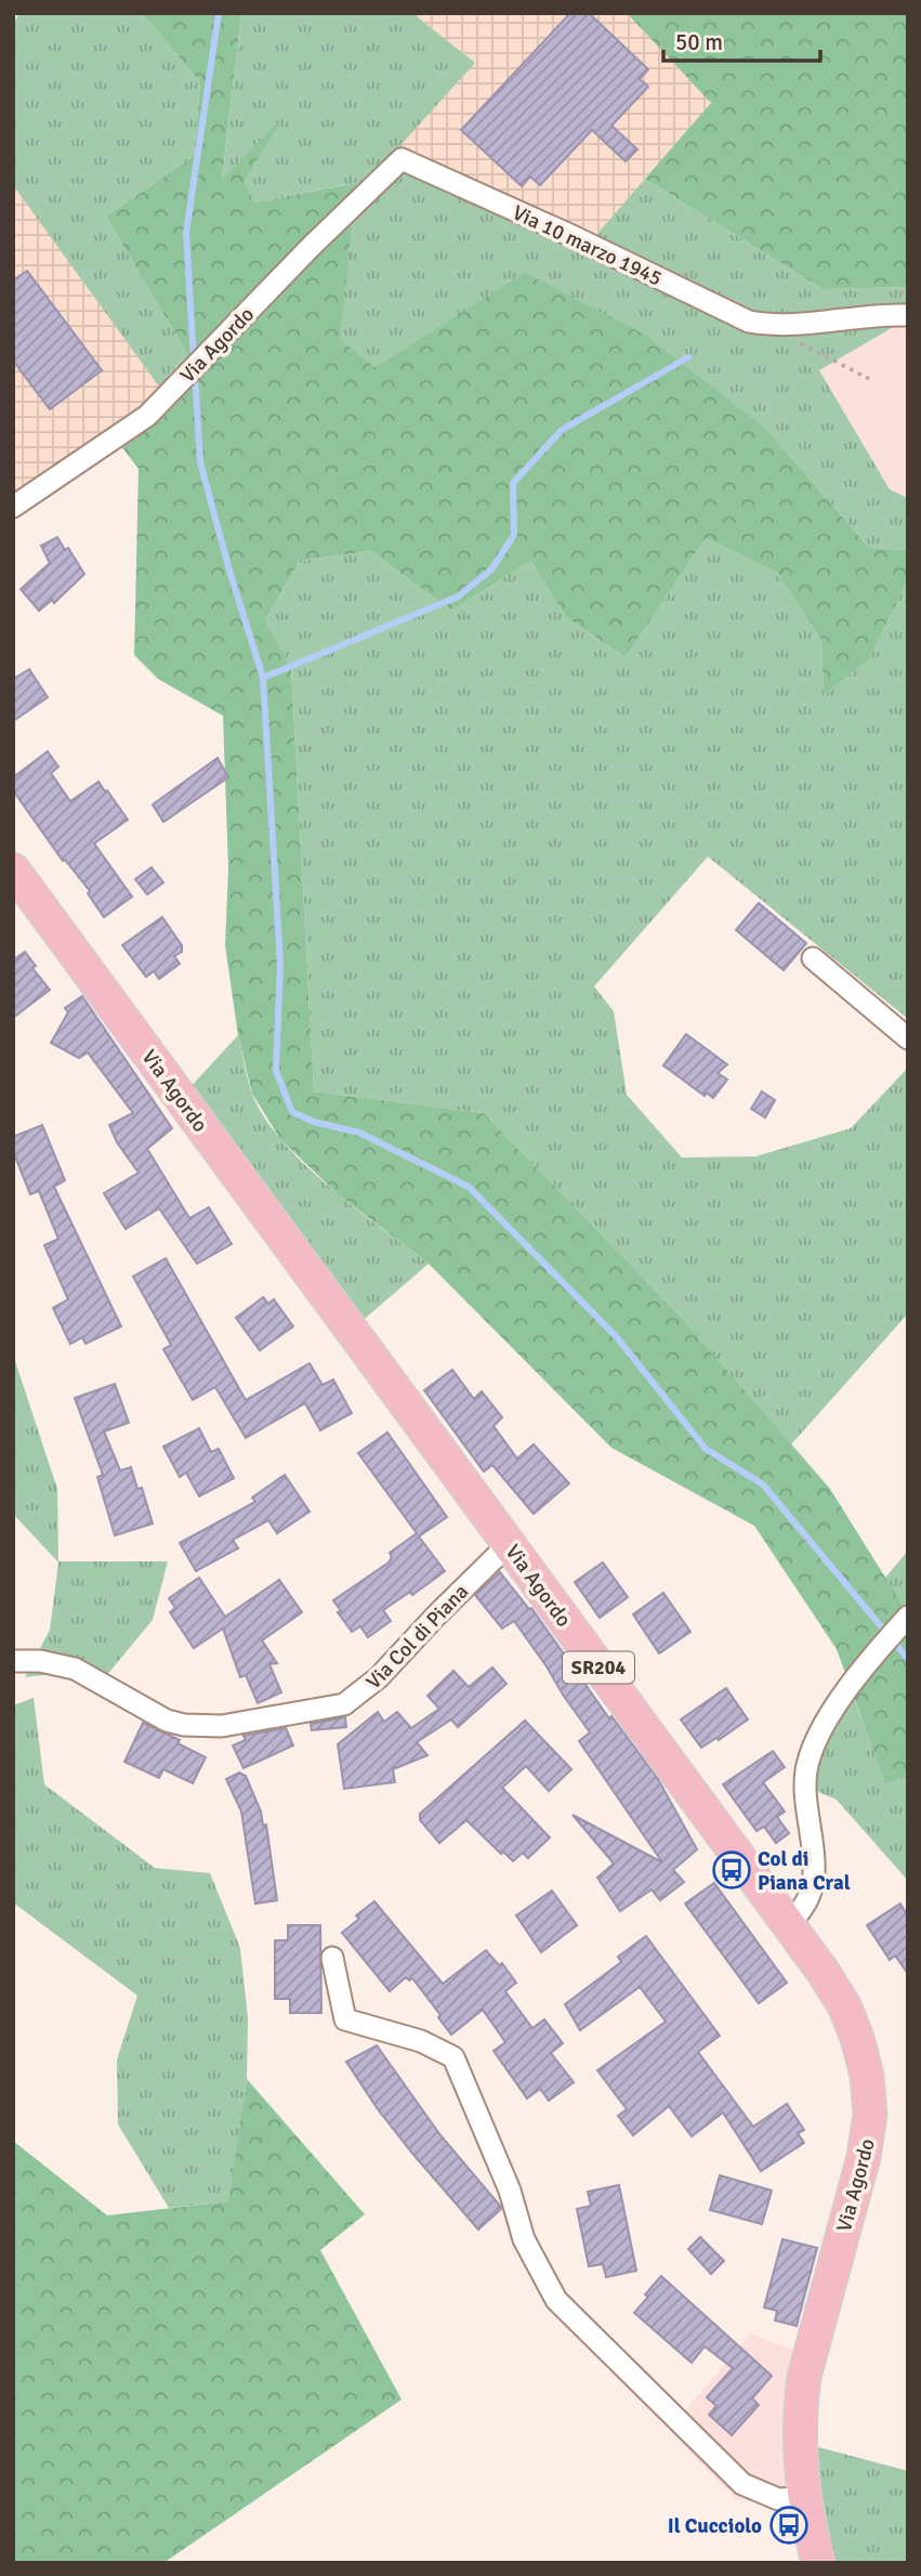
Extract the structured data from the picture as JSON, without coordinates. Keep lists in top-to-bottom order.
{
  "streets": {
    "main road": ["Via Agordo", "SR204"],
    "street": ["Via 10 marzo 1945", "Via Col di Piana"]
  },
  "crossings": [
    ["Via 10 marzo 1945", "Via Agordo"],
    ["Via Agordo", "Via Col di Piana"]
  ],
  "places": {
    "bus stop": ["Col di Piana Cral", "Il Cucciolo"]
  },
  "scale_bar": "50 m"
}
